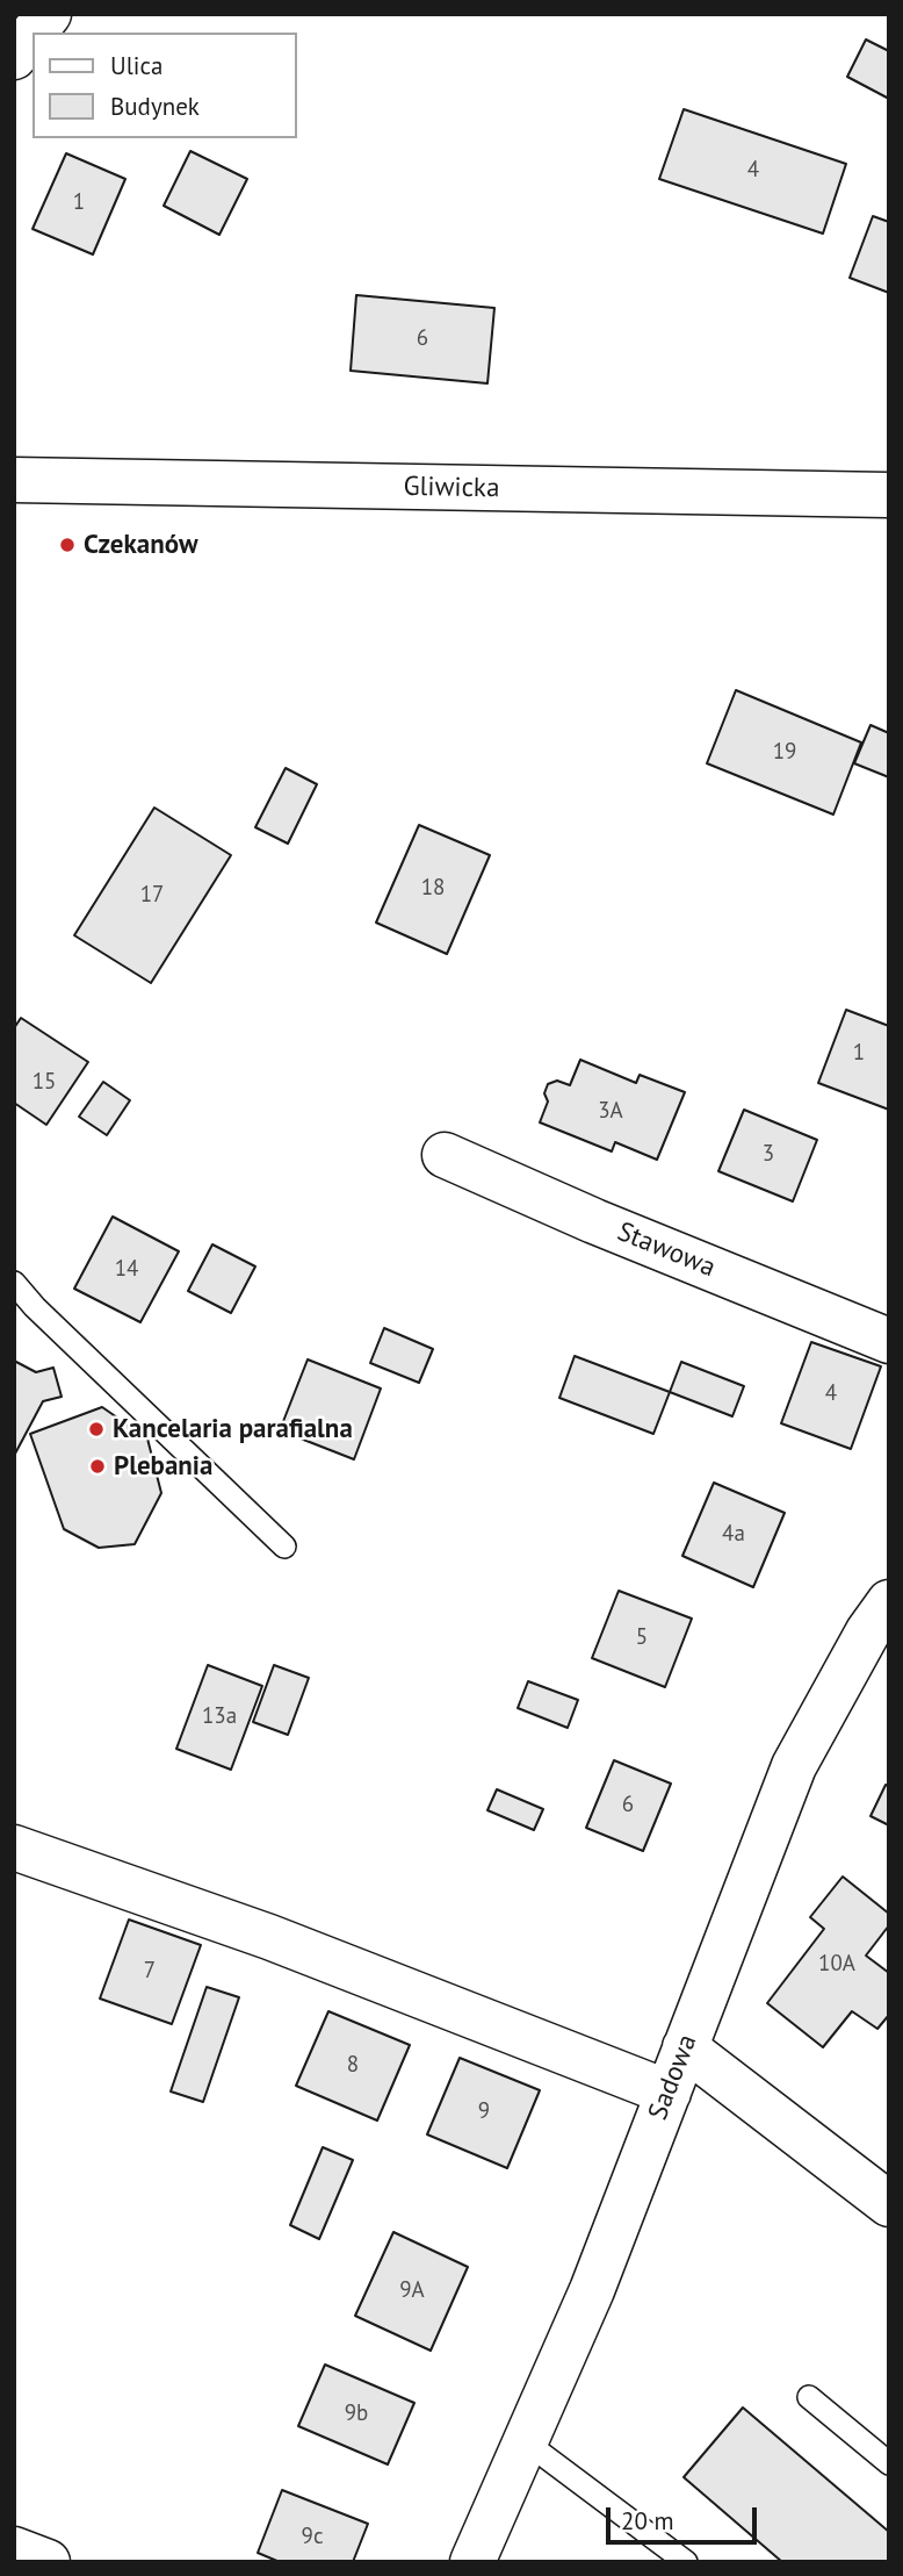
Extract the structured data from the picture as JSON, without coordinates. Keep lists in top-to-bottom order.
{
  "streets": {
    "street": ["Gliwicka", "Stawowa", "Sadowa"]
  },
  "places": ["Czekanów", "Kancelaria parafialna", "Plebania"],
  "house_numbers": [
    "4",
    "1",
    "6",
    "19",
    "18",
    "17",
    "1",
    "15",
    "3A",
    "3",
    "14",
    "4",
    "4a",
    "5",
    "13a",
    "6",
    "10A",
    "7",
    "8",
    "9",
    "9A",
    "9b",
    "9c"
  ],
  "legend": ["Ulica", "Budynek"],
  "scale_bar": "20 m"
}
